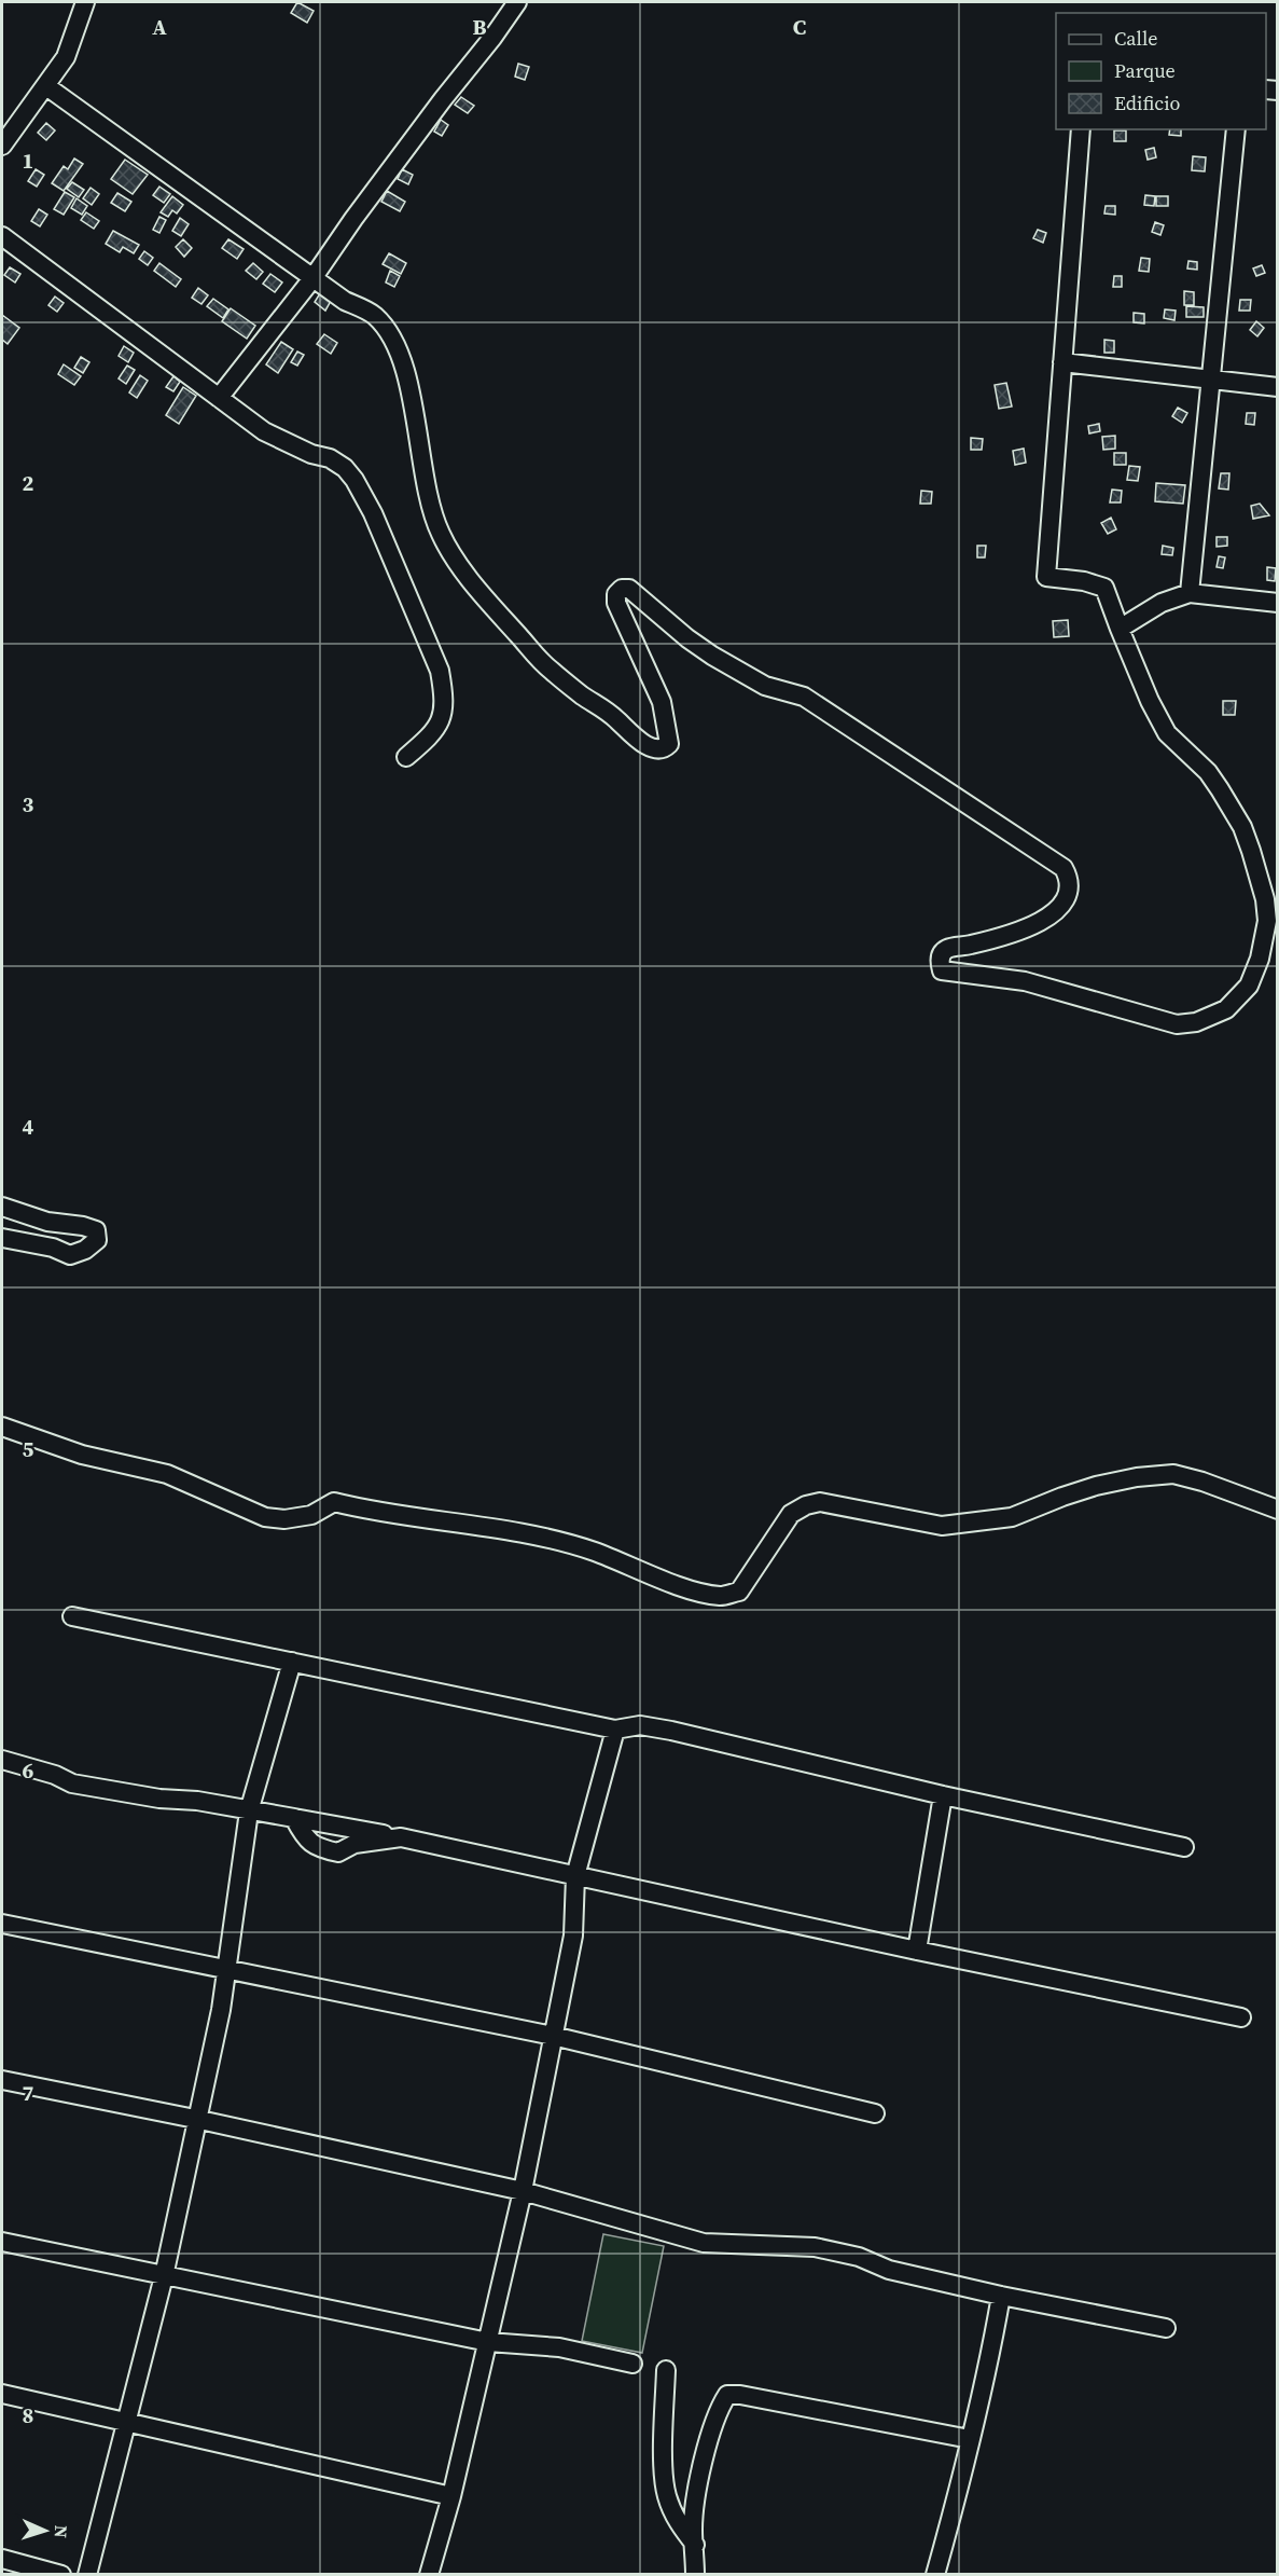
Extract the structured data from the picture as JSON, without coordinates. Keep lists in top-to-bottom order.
{
  "legend": ["Calle", "Parque", "Edificio"],
  "north": "right",
  "grid": {
    "columns": ["A", "B", "C"],
    "rows": [
      "1",
      "2",
      "3",
      "4",
      "5",
      "6",
      "7",
      "8"
    ]
  }
}
